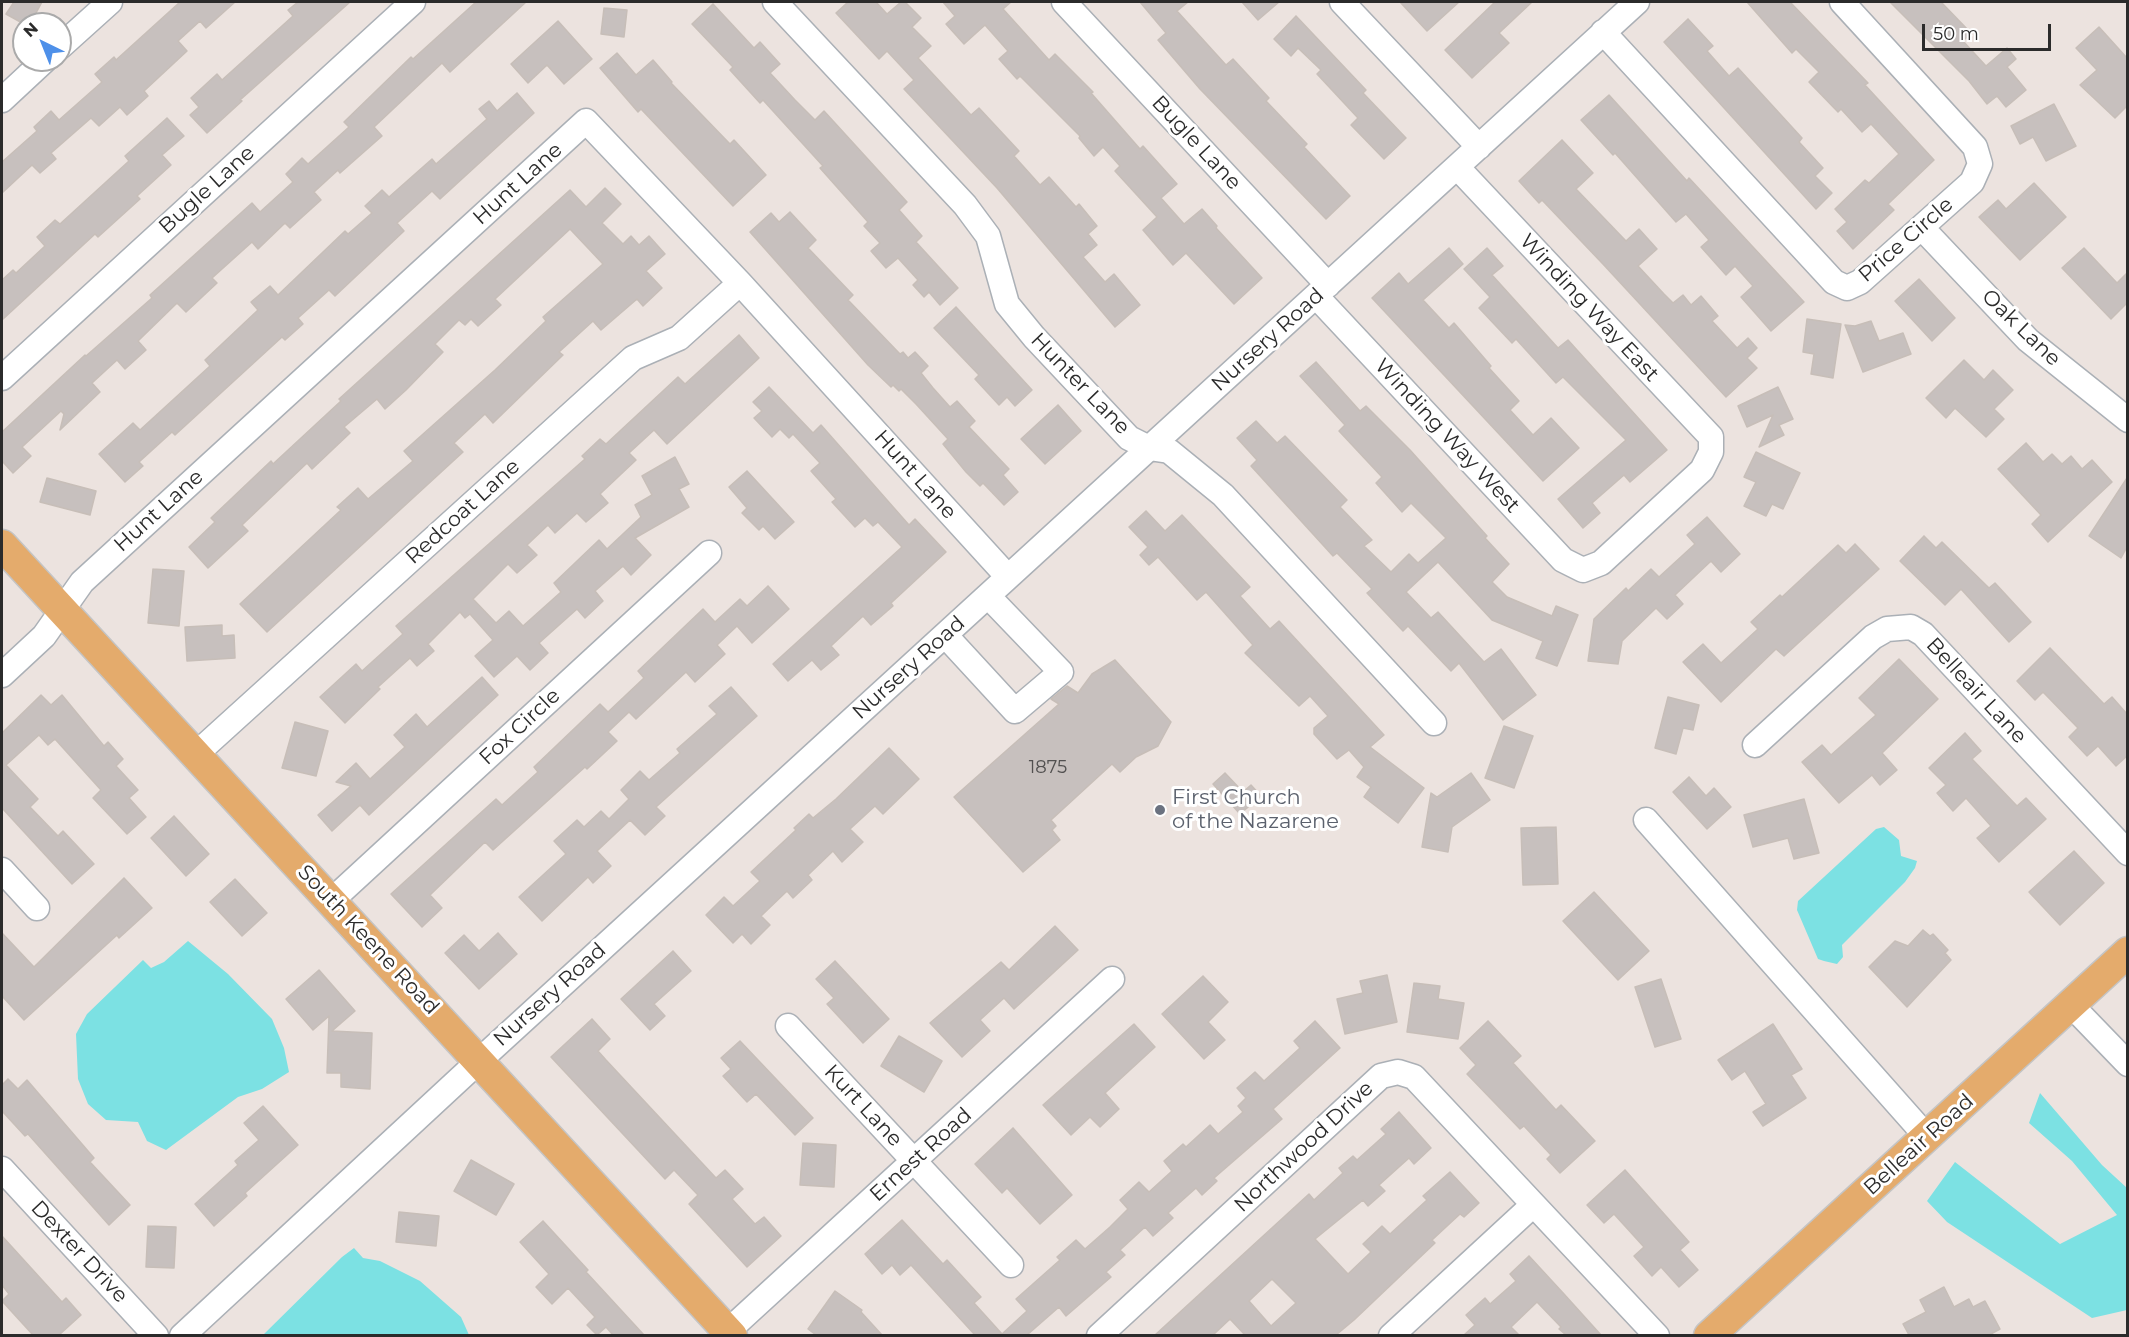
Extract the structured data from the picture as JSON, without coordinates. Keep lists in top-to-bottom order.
{
  "streets": {
    "main road": ["South Keene Road", "Belleair Road"],
    "street": [
      "Bugle Lane",
      "Hunt Lane",
      "Price Circle",
      "Winding Way East",
      "Oak Lane",
      "Nursery Road",
      "Hunter Lane",
      "Winding Way West",
      "Redcoat Lane",
      "Belleair Lane",
      "Fox Circle",
      "Kurt Lane",
      "Northwood Drive",
      "Ernest Road",
      "Dexter Drive"
    ]
  },
  "crossings": [
    ["Bugle Lane", "Nursery Road"],
    ["Bugle Lane", "Winding Way West"],
    ["Hunt Lane", "Nursery Road"],
    ["Hunt Lane", "Redcoat Lane"],
    ["Hunt Lane", "South Keene Road"],
    ["Price Circle", "Oak Lane"],
    ["Price Circle", "Nursery Road"],
    ["Winding Way East", "Nursery Road"],
    ["Winding Way East", "Winding Way West"],
    ["Nursery Road", "Hunter Lane"],
    ["Nursery Road", "Winding Way West"],
    ["Nursery Road", "South Keene Road"],
    ["Redcoat Lane", "South Keene Road"],
    ["Fox Circle", "South Keene Road"],
    ["South Keene Road", "Ernest Road"],
    ["Kurt Lane", "Ernest Road"]
  ],
  "places": ["First Church of the Nazarene"],
  "house_numbers": ["1875"],
  "scale_bar": "50 m",
  "north": "top left"
}
